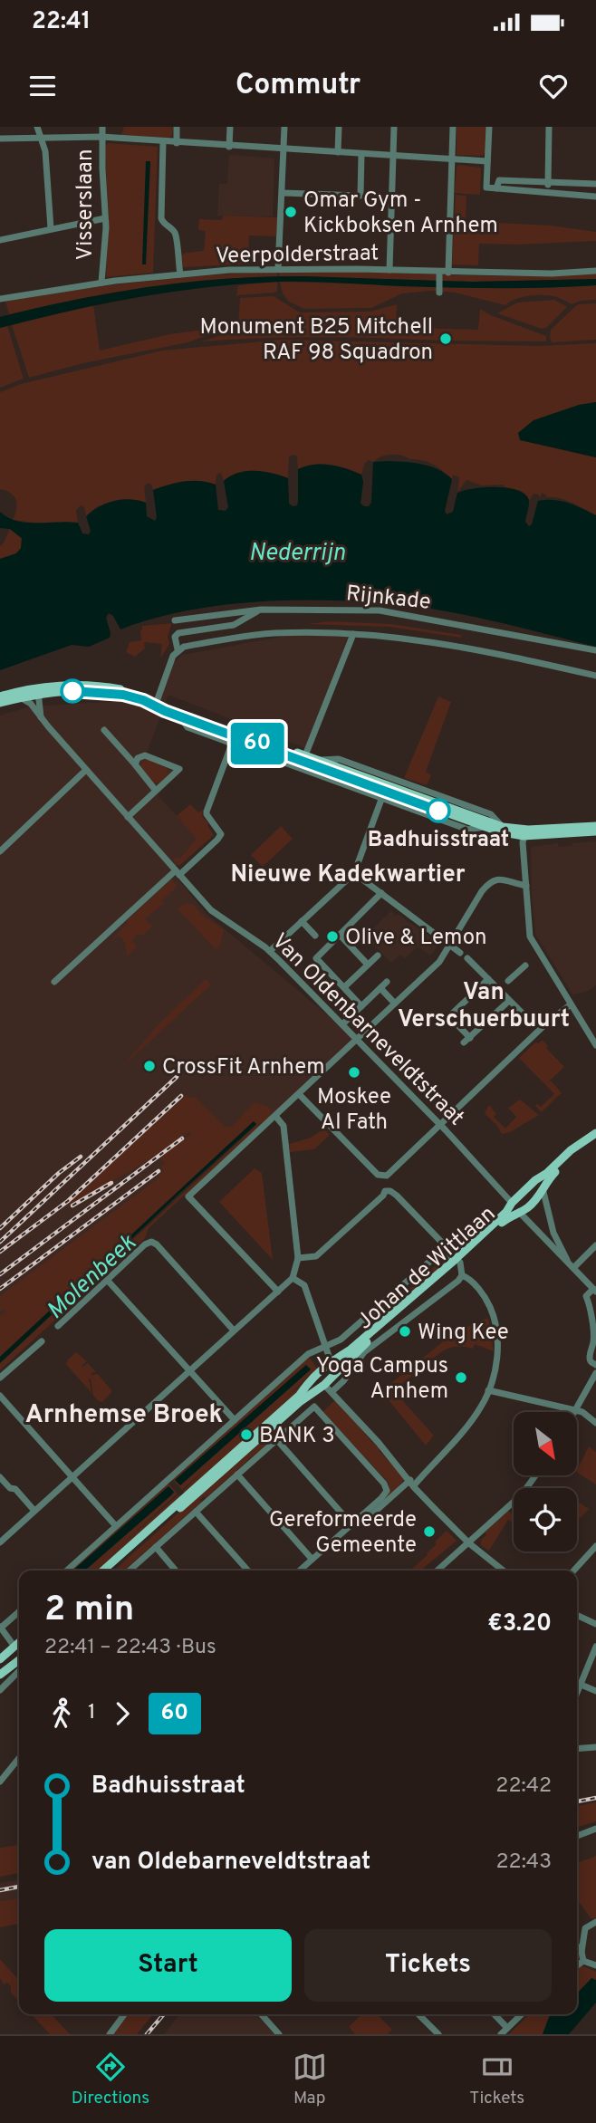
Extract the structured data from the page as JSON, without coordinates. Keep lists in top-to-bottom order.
{
  "streets": {
    "main road": ["Johan de Wittlaan"],
    "street": [
      "Visserslaan",
      "Veerpolderstraat",
      "Rijnkade",
      "Van Oldenbarneveldtstraat"
    ]
  },
  "crossings": [
    ["Visserslaan", "Veerpolderstraat"],
    ["Van Oldenbarneveldtstraat", "Johan de Wittlaan"]
  ],
  "districts": ["Nieuwe Kadekwartier", "Van Verschuerbuurt", "Arnhemse Broek"],
  "water": ["Nederrijn", "Molenbeek"],
  "places": [
    "Omar Gym - Kickboksen Arnhem",
    "Monument B25 Mitchell RAF 98 Squadron",
    "Badhuisstraat",
    "Olive & Lemon",
    "CrossFit Arnhem",
    "Moskee Al Fath",
    "Wing Kee",
    "Yoga Campus Arnhem",
    "BANK 3",
    "Gereformeerde Gemeente"
  ],
  "lines": ["bus line 60"],
  "north": "bottom right",
  "page": {
    "status": "22:41",
    "header": "Commutr",
    "on_map": "60",
    "heading": ["2 min", "22:41 – 22:43 · Bus", "€3.20"],
    "legs": ["1", "60"],
    "list": [
      {
        "name": "Badhuisstraat",
        "value": "22:42"
      },
      {
        "name": "van Oldebarneveldtstraat",
        "value": "22:43"
      }
    ],
    "buttons": ["Start", "Tickets"],
    "tabs": ["Directions", "Map", "Tickets"]
  }
}
